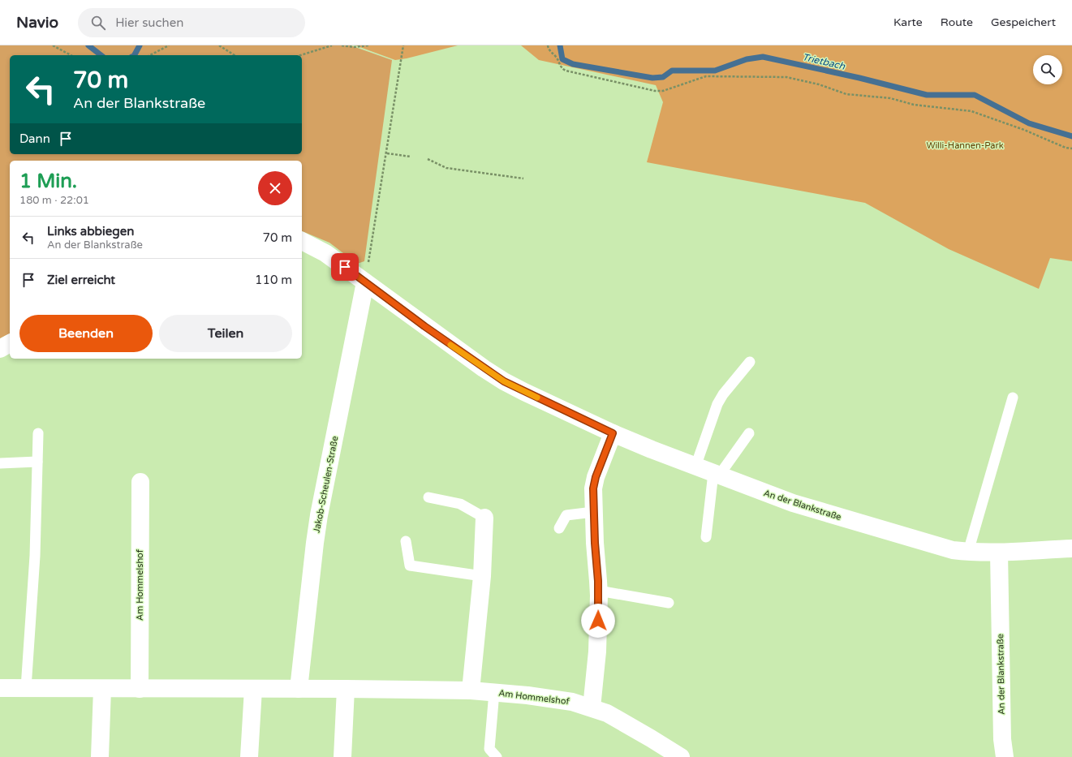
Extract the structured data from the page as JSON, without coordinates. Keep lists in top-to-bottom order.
{
  "streets": {
    "street": ["Jakob-Scheulen-Straße", "An der Blankstraße", "Am Hommelshof"]
  },
  "crossings": [
    ["Jakob-Scheulen-Straße", "An der Blankstraße"],
    ["Jakob-Scheulen-Straße", "Am Hommelshof"]
  ],
  "water": ["Trietbach"],
  "parks": ["Willi-Hannen-Park"],
  "page": {
    "header": "Navio",
    "search": "Hier suchen",
    "nav": ["Karte", "Route", "Gespeichert"],
    "turn": ["70 m", "An der Blankstraße"],
    "then": "Dann",
    "heading": ["1 Min.", "180 m · 22:01"],
    "list": [
      {
        "name": "Links abbiegen",
        "note": "An der Blankstraße",
        "value": "70 m"
      },
      {
        "name": "Ziel erreicht",
        "value": "110 m"
      }
    ],
    "buttons": ["Beenden", "Teilen"]
  }
}
